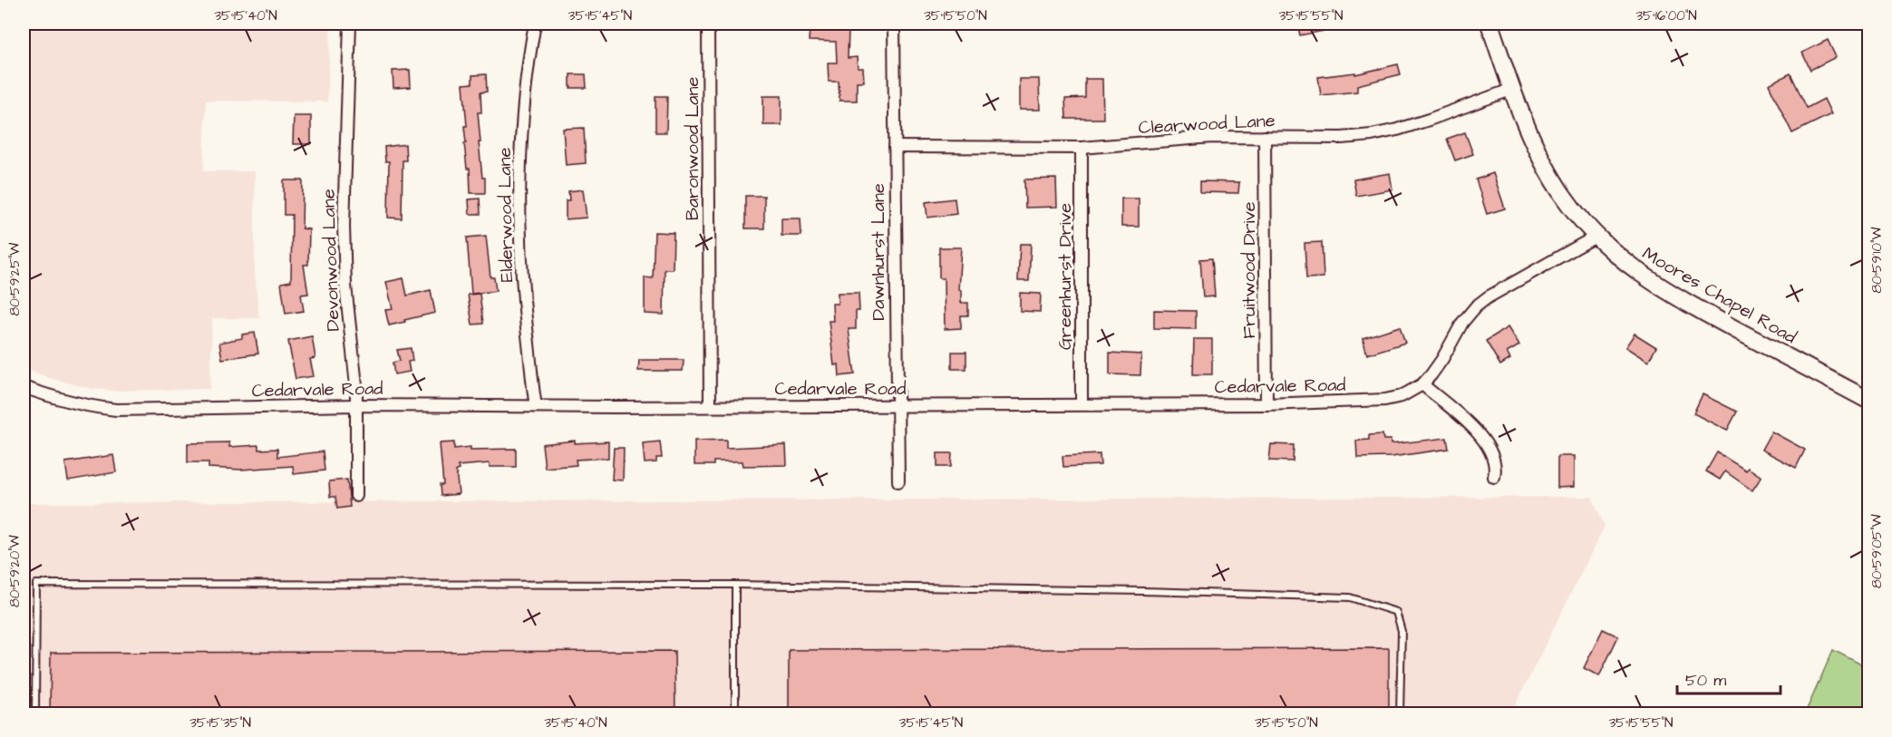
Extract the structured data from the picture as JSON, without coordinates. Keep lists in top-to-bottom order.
{
  "streets": {
    "main road": ["Moores Chapel Road"],
    "street": [
      "Clearwood Lane",
      "Baronwood Lane",
      "Elderwood Lane",
      "Dawnhurst Lane",
      "Devonwood Lane",
      "Fruitwood Drive",
      "Greenhurst Drive",
      "Cedarvale Road"
    ]
  },
  "crossings": [
    ["Clearwood Lane", "Dawnhurst Lane"],
    ["Clearwood Lane", "Fruitwood Drive"],
    ["Clearwood Lane", "Greenhurst Drive"],
    ["Clearwood Lane", "Moores Chapel Road"],
    ["Baronwood Lane", "Cedarvale Road"],
    ["Elderwood Lane", "Cedarvale Road"],
    ["Dawnhurst Lane", "Cedarvale Road"],
    ["Devonwood Lane", "Cedarvale Road"],
    ["Fruitwood Drive", "Cedarvale Road"],
    ["Greenhurst Drive", "Cedarvale Road"],
    ["Moores Chapel Road", "Cedarvale Road"]
  ],
  "scale_bar": "50 m",
  "coordinates": [
    "35°15'40\"N",
    "35°15'45\"N",
    "35°15'50\"N",
    "35°15'55\"N",
    "35°16'00\"N",
    "80°59'10\"W",
    "80°59'25\"W",
    "80°59'05\"W",
    "80°59'20\"W",
    "35°15'35\"N"
  ]
}
